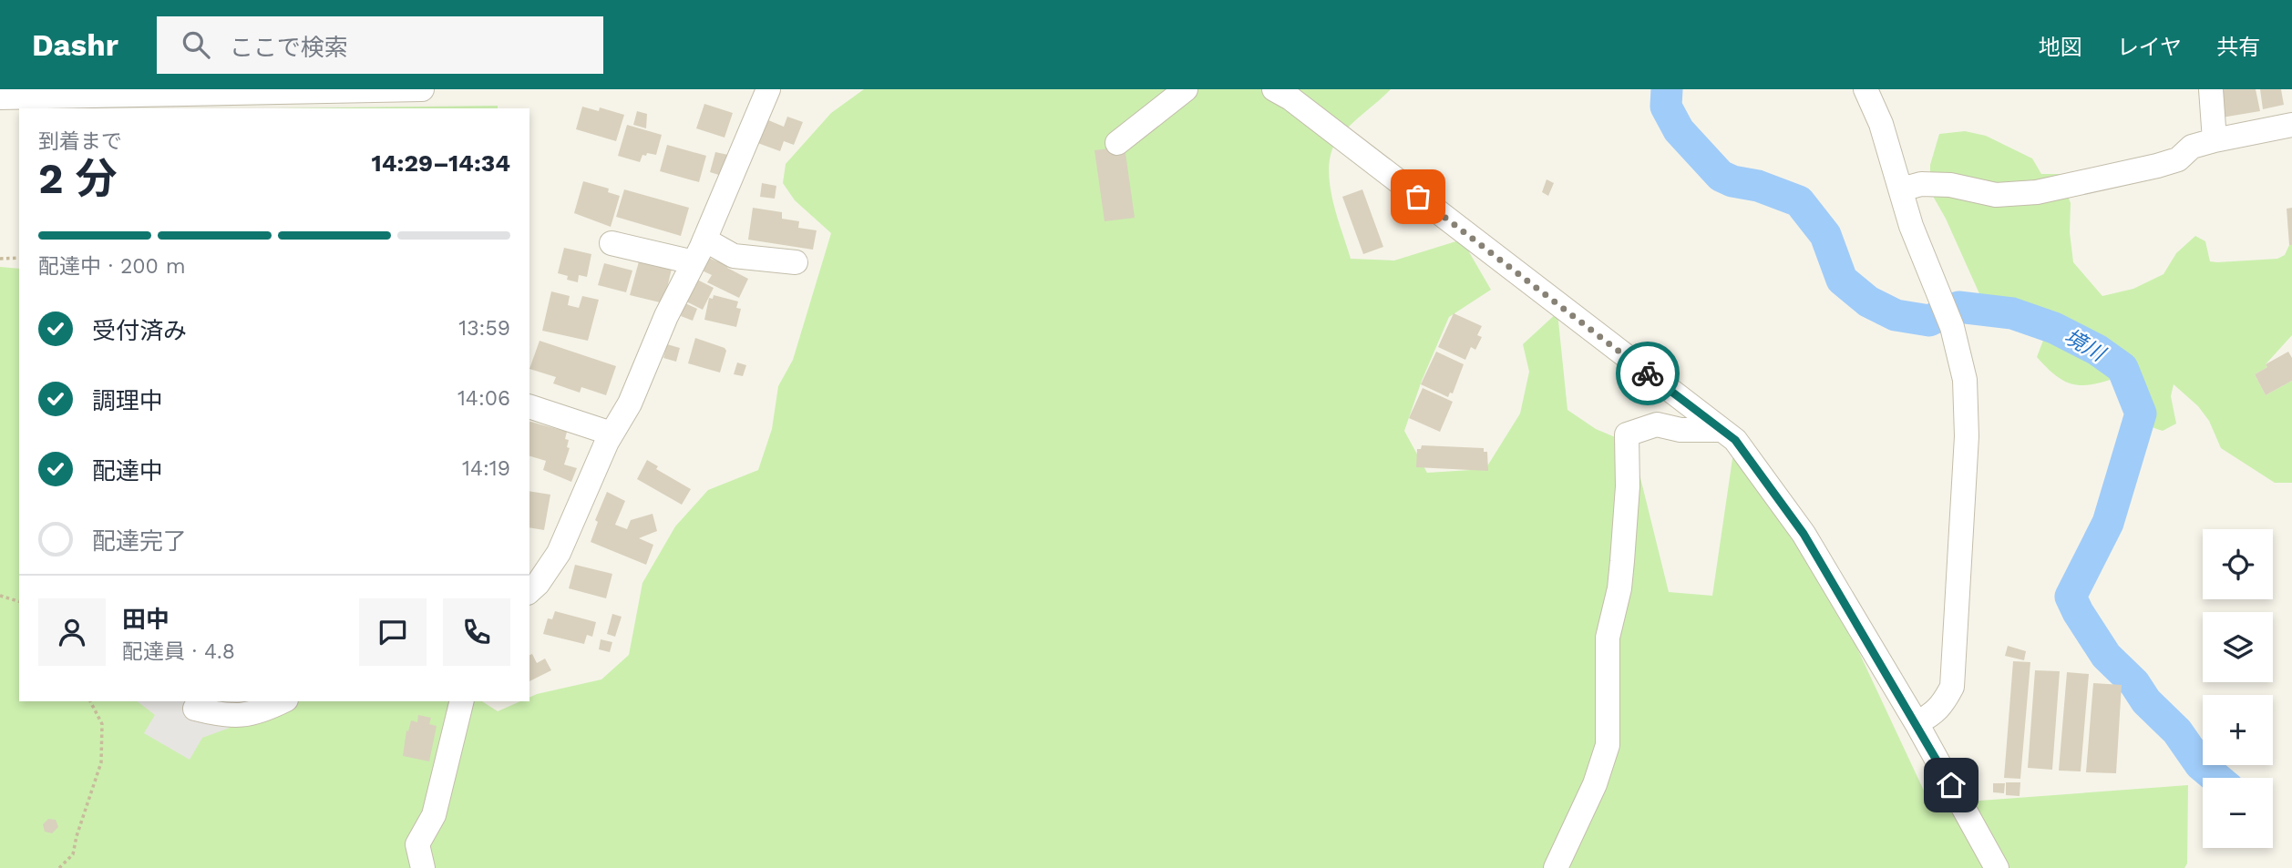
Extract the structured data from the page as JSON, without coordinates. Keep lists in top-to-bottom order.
{
  "water": ["境川"],
  "page": {
    "header": "Dashr",
    "search": "ここで検索",
    "nav": ["地図", "レイヤ", "共有"],
    "heading": ["2 分", "到着まで", "14:29–14:34"],
    "panel": ["田中", "配達員 · 4.8"],
    "bar": "配達中 · 200 m",
    "list": [
      ["受付済み", "13:59"],
      ["調理中", "14:06"],
      ["配達中", "14:19"],
      "配達完了"
    ],
    "map_buttons": ["+", "−"]
  }
}
